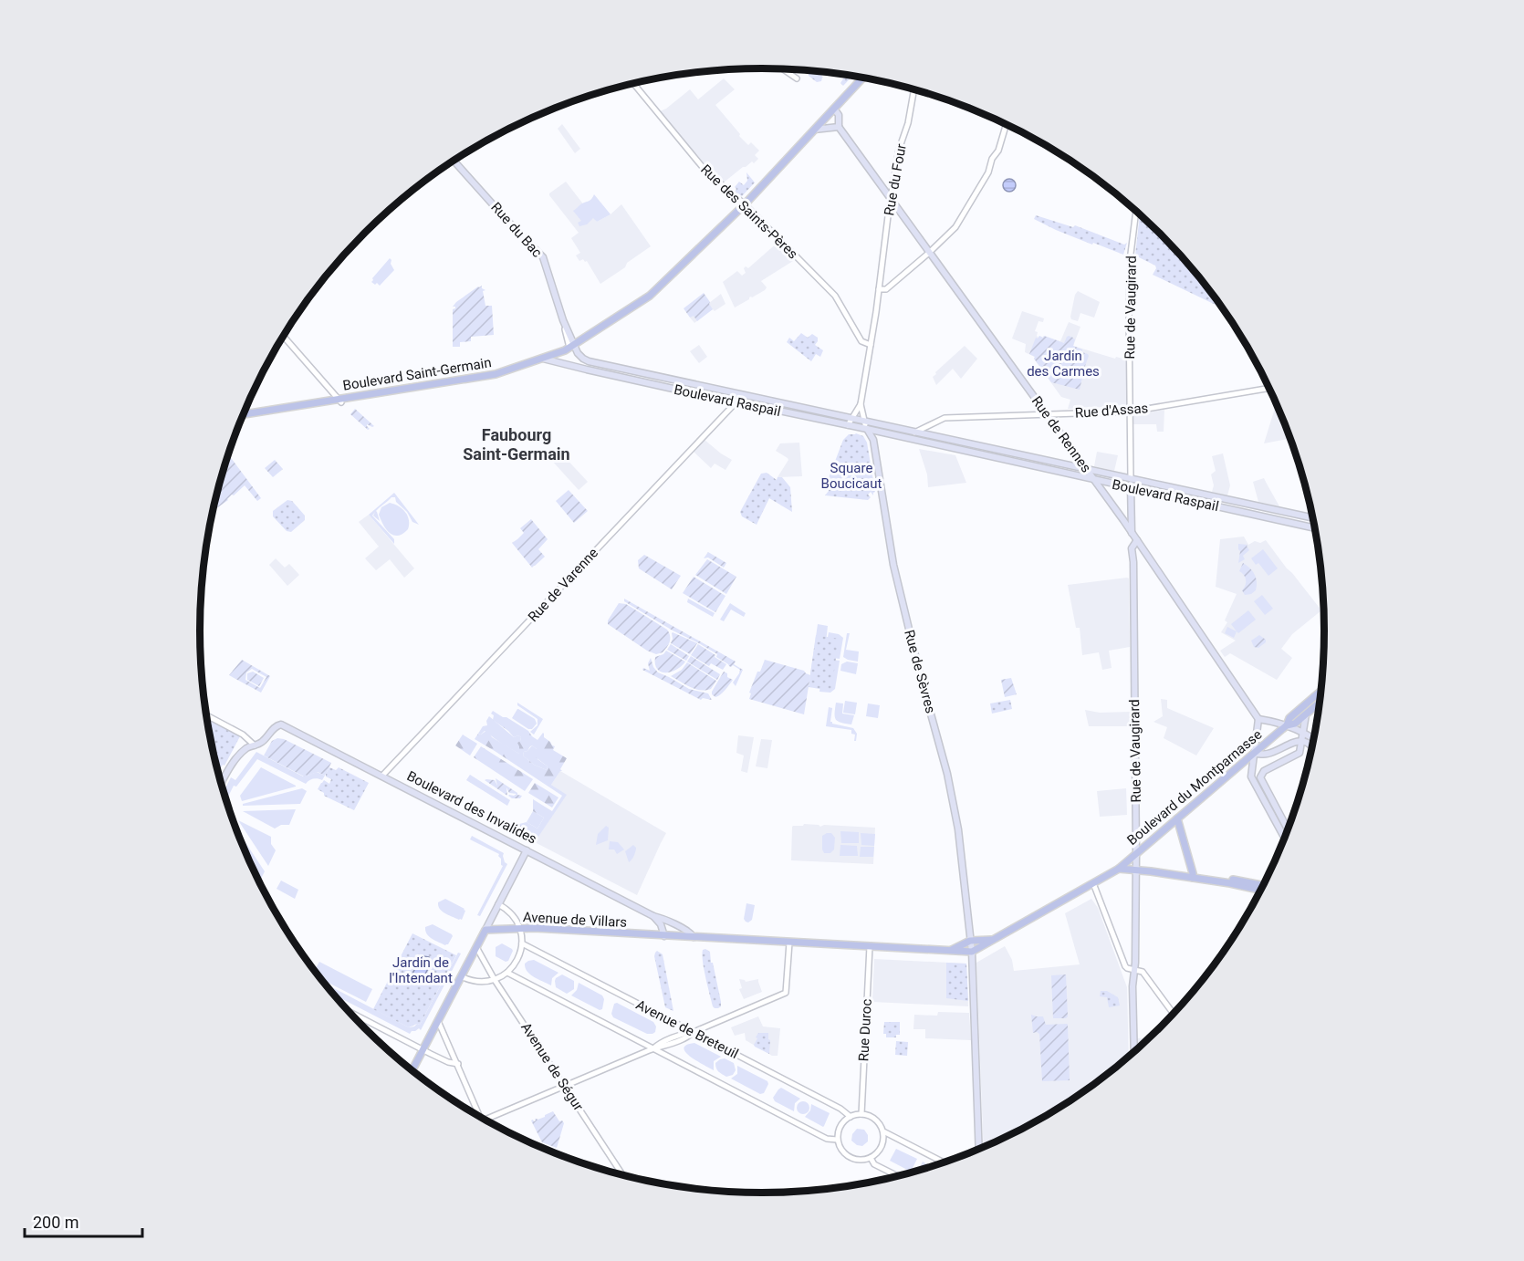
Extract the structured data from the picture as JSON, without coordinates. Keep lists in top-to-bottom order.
{
  "streets": {
    "main road": [
      "Rue du Bac",
      "Rue de Vaugirard",
      "Boulevard Saint-Germain",
      "Boulevard Raspail",
      "Rue de Rennes",
      "Rue de Sèvres",
      "Boulevard du Montparnasse",
      "Boulevard des Invalides",
      "Avenue de Villars"
    ],
    "street": [
      "Rue du Four",
      "Rue des Saints-Pères",
      "Rue d'Assas",
      "Rue de Varenne",
      "Avenue de Breteuil",
      "Rue Duroc",
      "Avenue de Ségur"
    ]
  },
  "crossings": [
    ["Rue du Four", "Rue de Rennes"],
    ["Rue du Four", "Rue de Sèvres"],
    ["Rue des Saints-Pères", "Boulevard Saint-Germain"],
    ["Rue des Saints-Pères", "Rue de Sèvres"],
    ["Rue du Bac", "Boulevard Saint-Germain"],
    ["Rue du Bac", "Boulevard Raspail"],
    ["Rue de Vaugirard", "Boulevard Raspail"],
    ["Rue de Vaugirard", "Rue d'Assas"],
    ["Rue de Vaugirard", "Rue de Rennes"],
    ["Rue de Vaugirard", "Boulevard du Montparnasse"],
    ["Boulevard Saint-Germain", "Boulevard Raspail"],
    ["Boulevard Raspail", "Rue d'Assas"],
    ["Boulevard Raspail", "Rue de Rennes"],
    ["Boulevard Raspail", "Rue de Varenne"],
    ["Boulevard Raspail", "Rue de Sèvres"],
    ["Rue d'Assas", "Rue de Rennes"],
    ["Rue de Varenne", "Boulevard des Invalides"],
    ["Rue de Sèvres", "Boulevard du Montparnasse"],
    ["Rue de Sèvres", "Boulevard des Invalides"],
    ["Boulevard du Montparnasse", "Boulevard des Invalides"],
    ["Boulevard des Invalides", "Avenue de Villars"],
    ["Boulevard des Invalides", "Rue Duroc"],
    ["Avenue de Breteuil", "Rue Duroc"]
  ],
  "districts": ["Faubourg Saint-Germain"],
  "parks": ["Jardin des Carmes", "Square Boucicaut", "Jardin de l'Intendant"],
  "scale_bar": "200 m"
}
